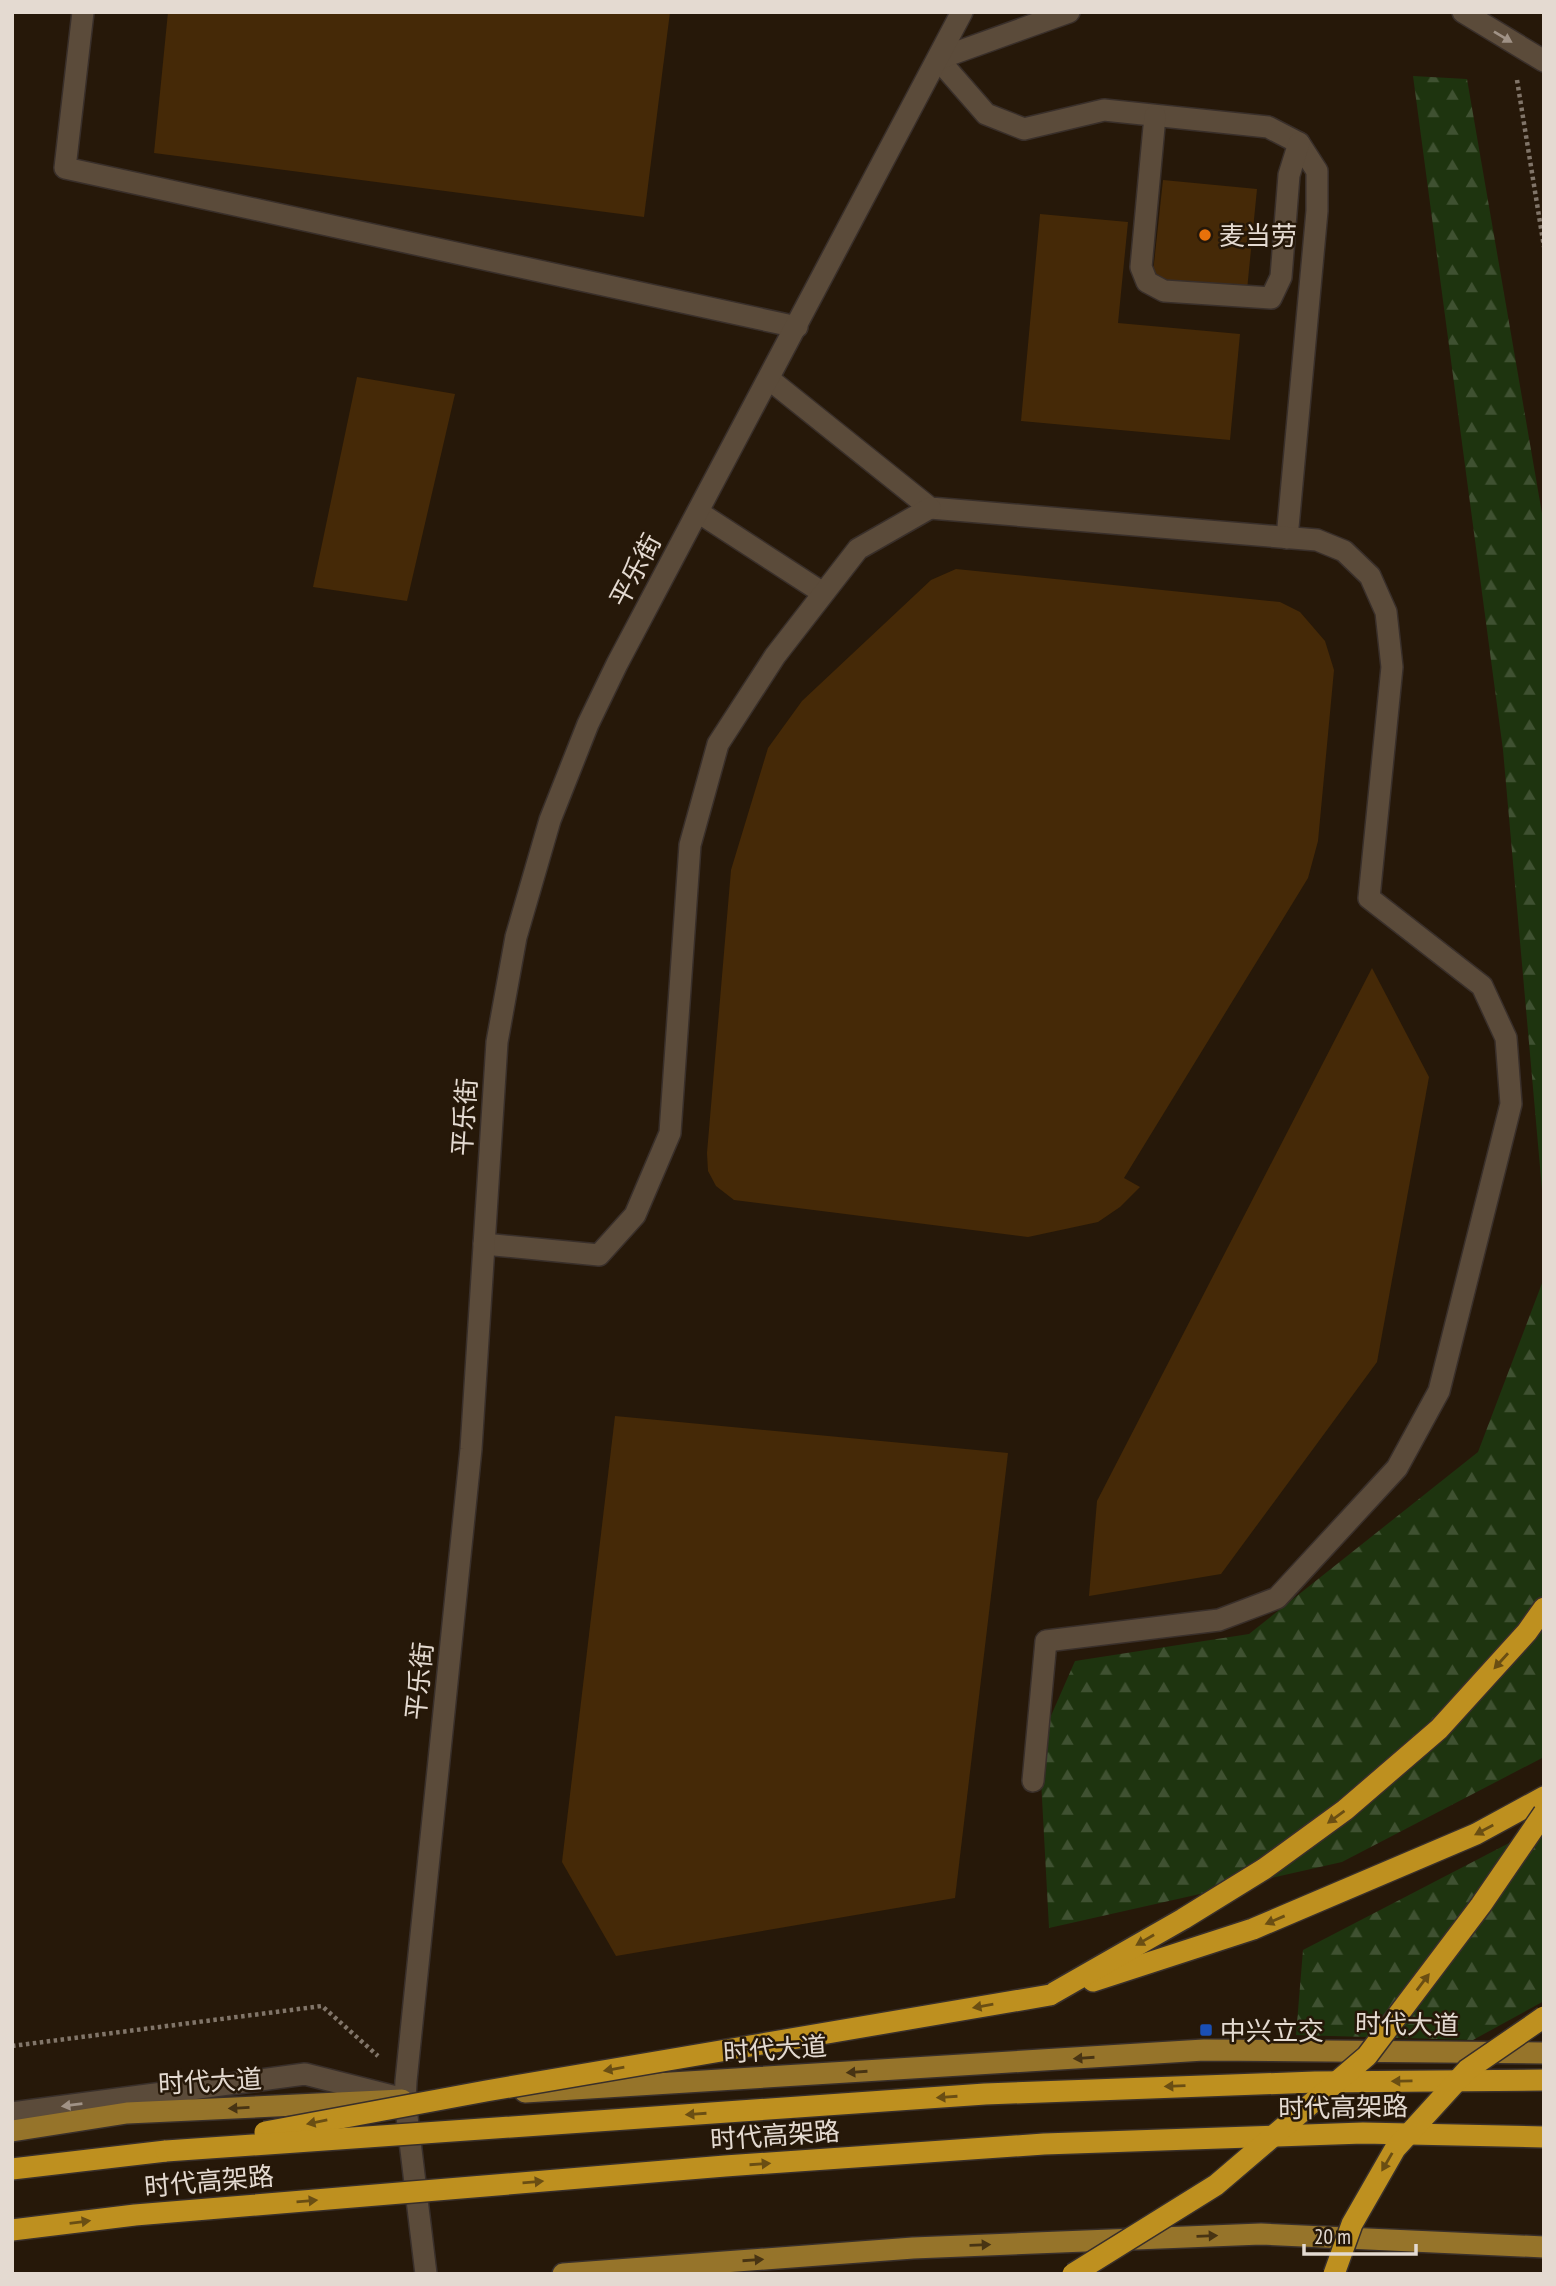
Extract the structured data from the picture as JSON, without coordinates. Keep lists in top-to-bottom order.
{
  "streets": {
    "highway": ["时代高架路"],
    "main road": ["时代大道"],
    "street": ["平乐街"]
  },
  "crossings": [
    ["平乐街", "时代大道"]
  ],
  "places": {
    "other": ["麦当劳"],
    "transit": ["中兴立交"]
  },
  "scale_bar": "20 m"
}
